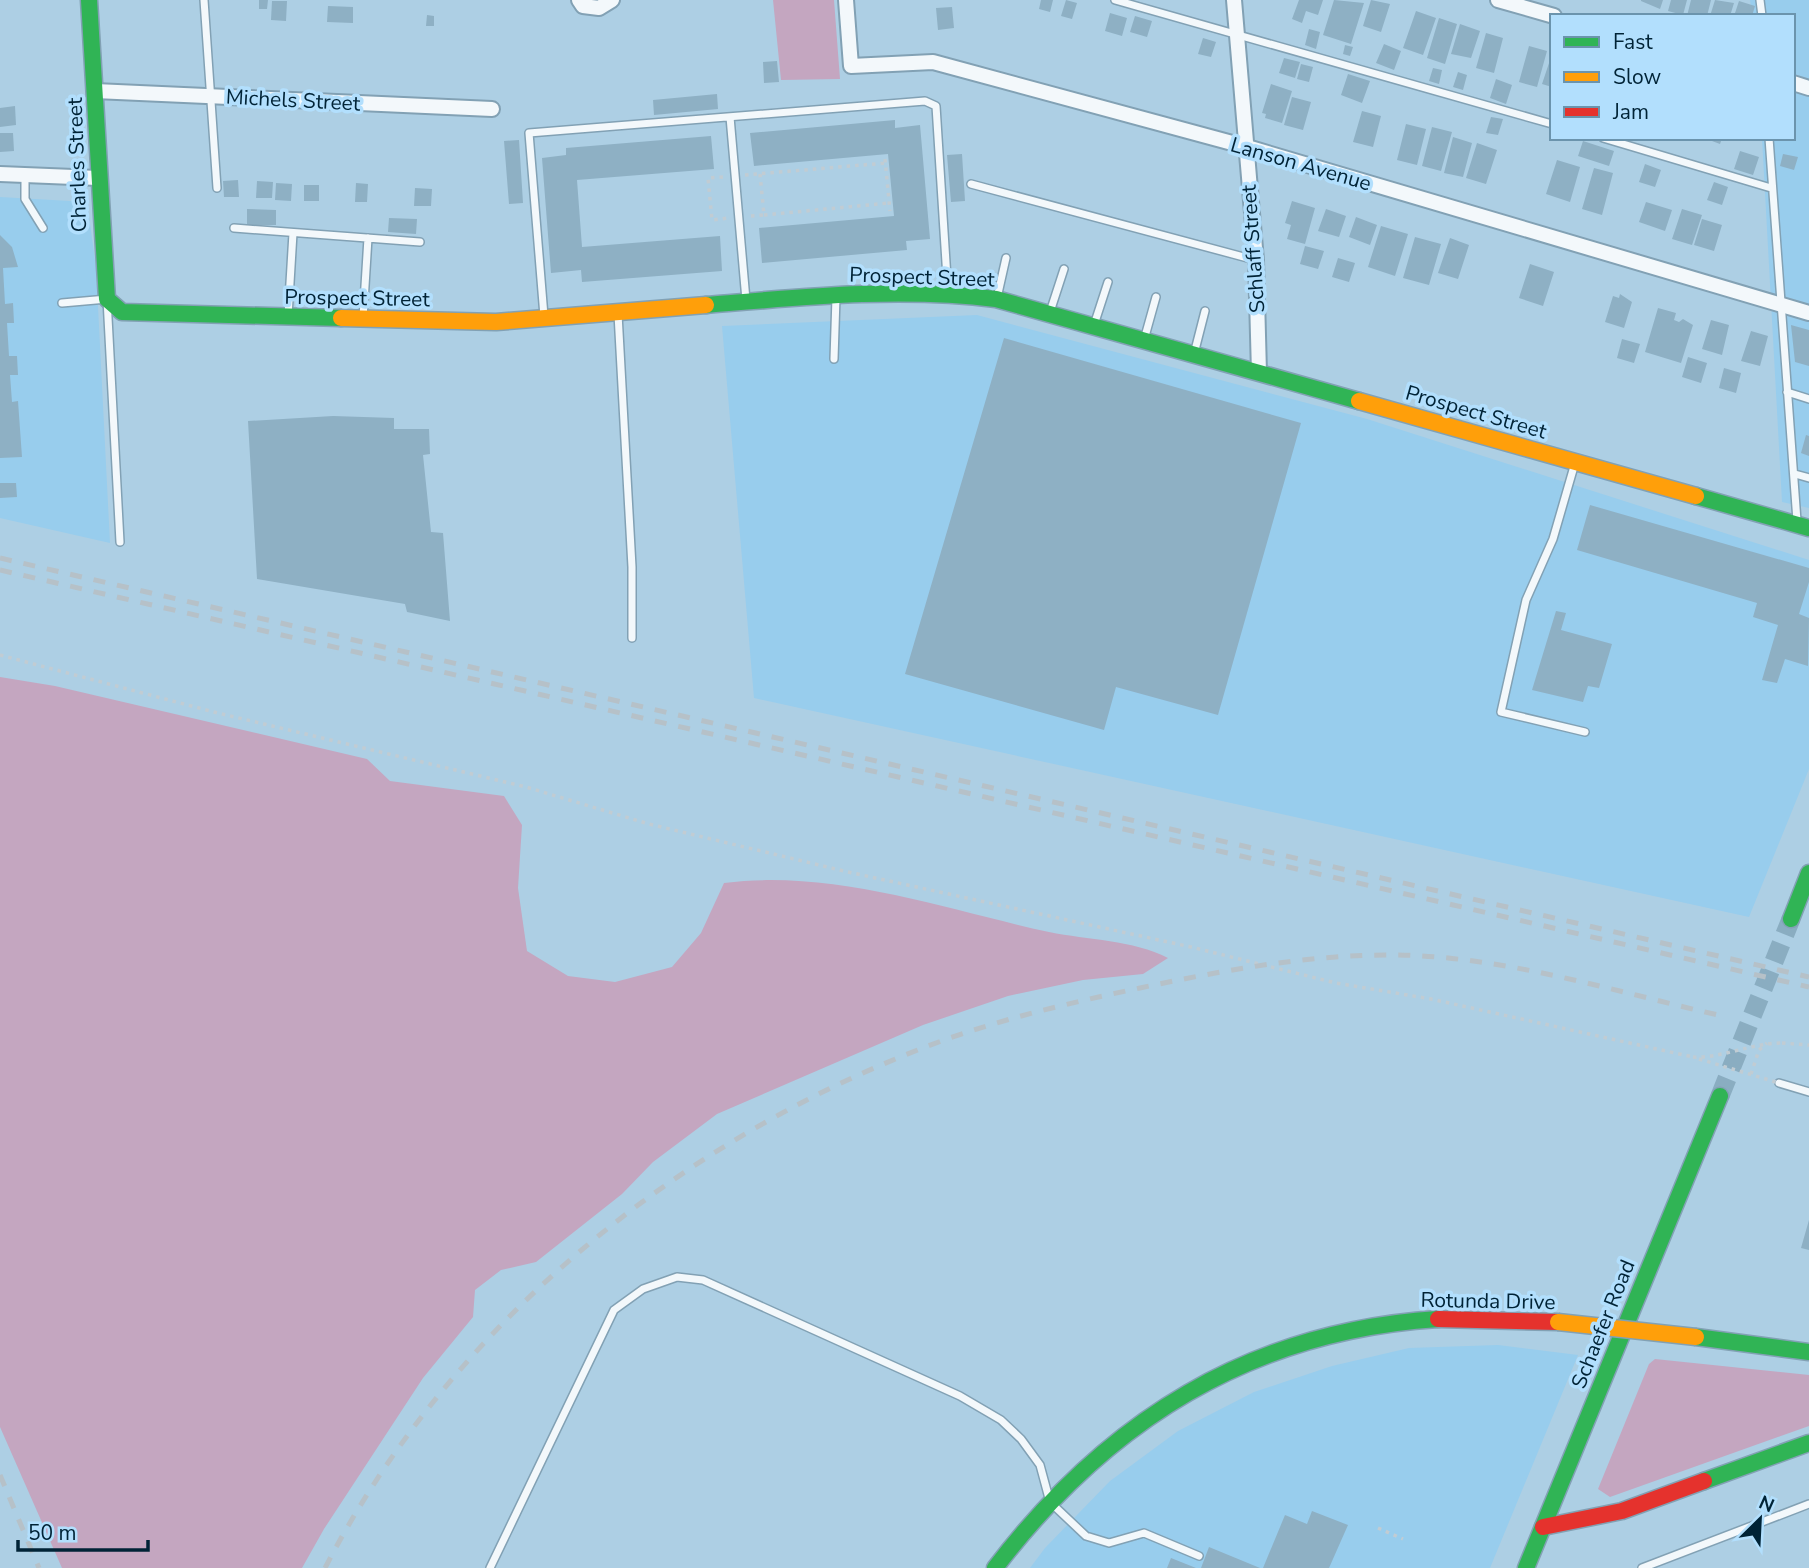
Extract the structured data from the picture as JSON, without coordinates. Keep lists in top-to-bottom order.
{
  "streets": {
    "street": [
      "Michels Street",
      "Lanson Avenue",
      "Charles Street",
      "Schlaff Street",
      "Prospect Street",
      "Rotunda Drive",
      "Schaefer Road"
    ]
  },
  "crossings": [
    ["Michels Street", "Charles Street"],
    ["Lanson Avenue", "Schlaff Street"],
    ["Charles Street", "Prospect Street"],
    ["Schlaff Street", "Prospect Street"]
  ],
  "legend": ["Fast", "Slow", "Jam"],
  "scale_bar": "50 m",
  "north": "top right"
}
